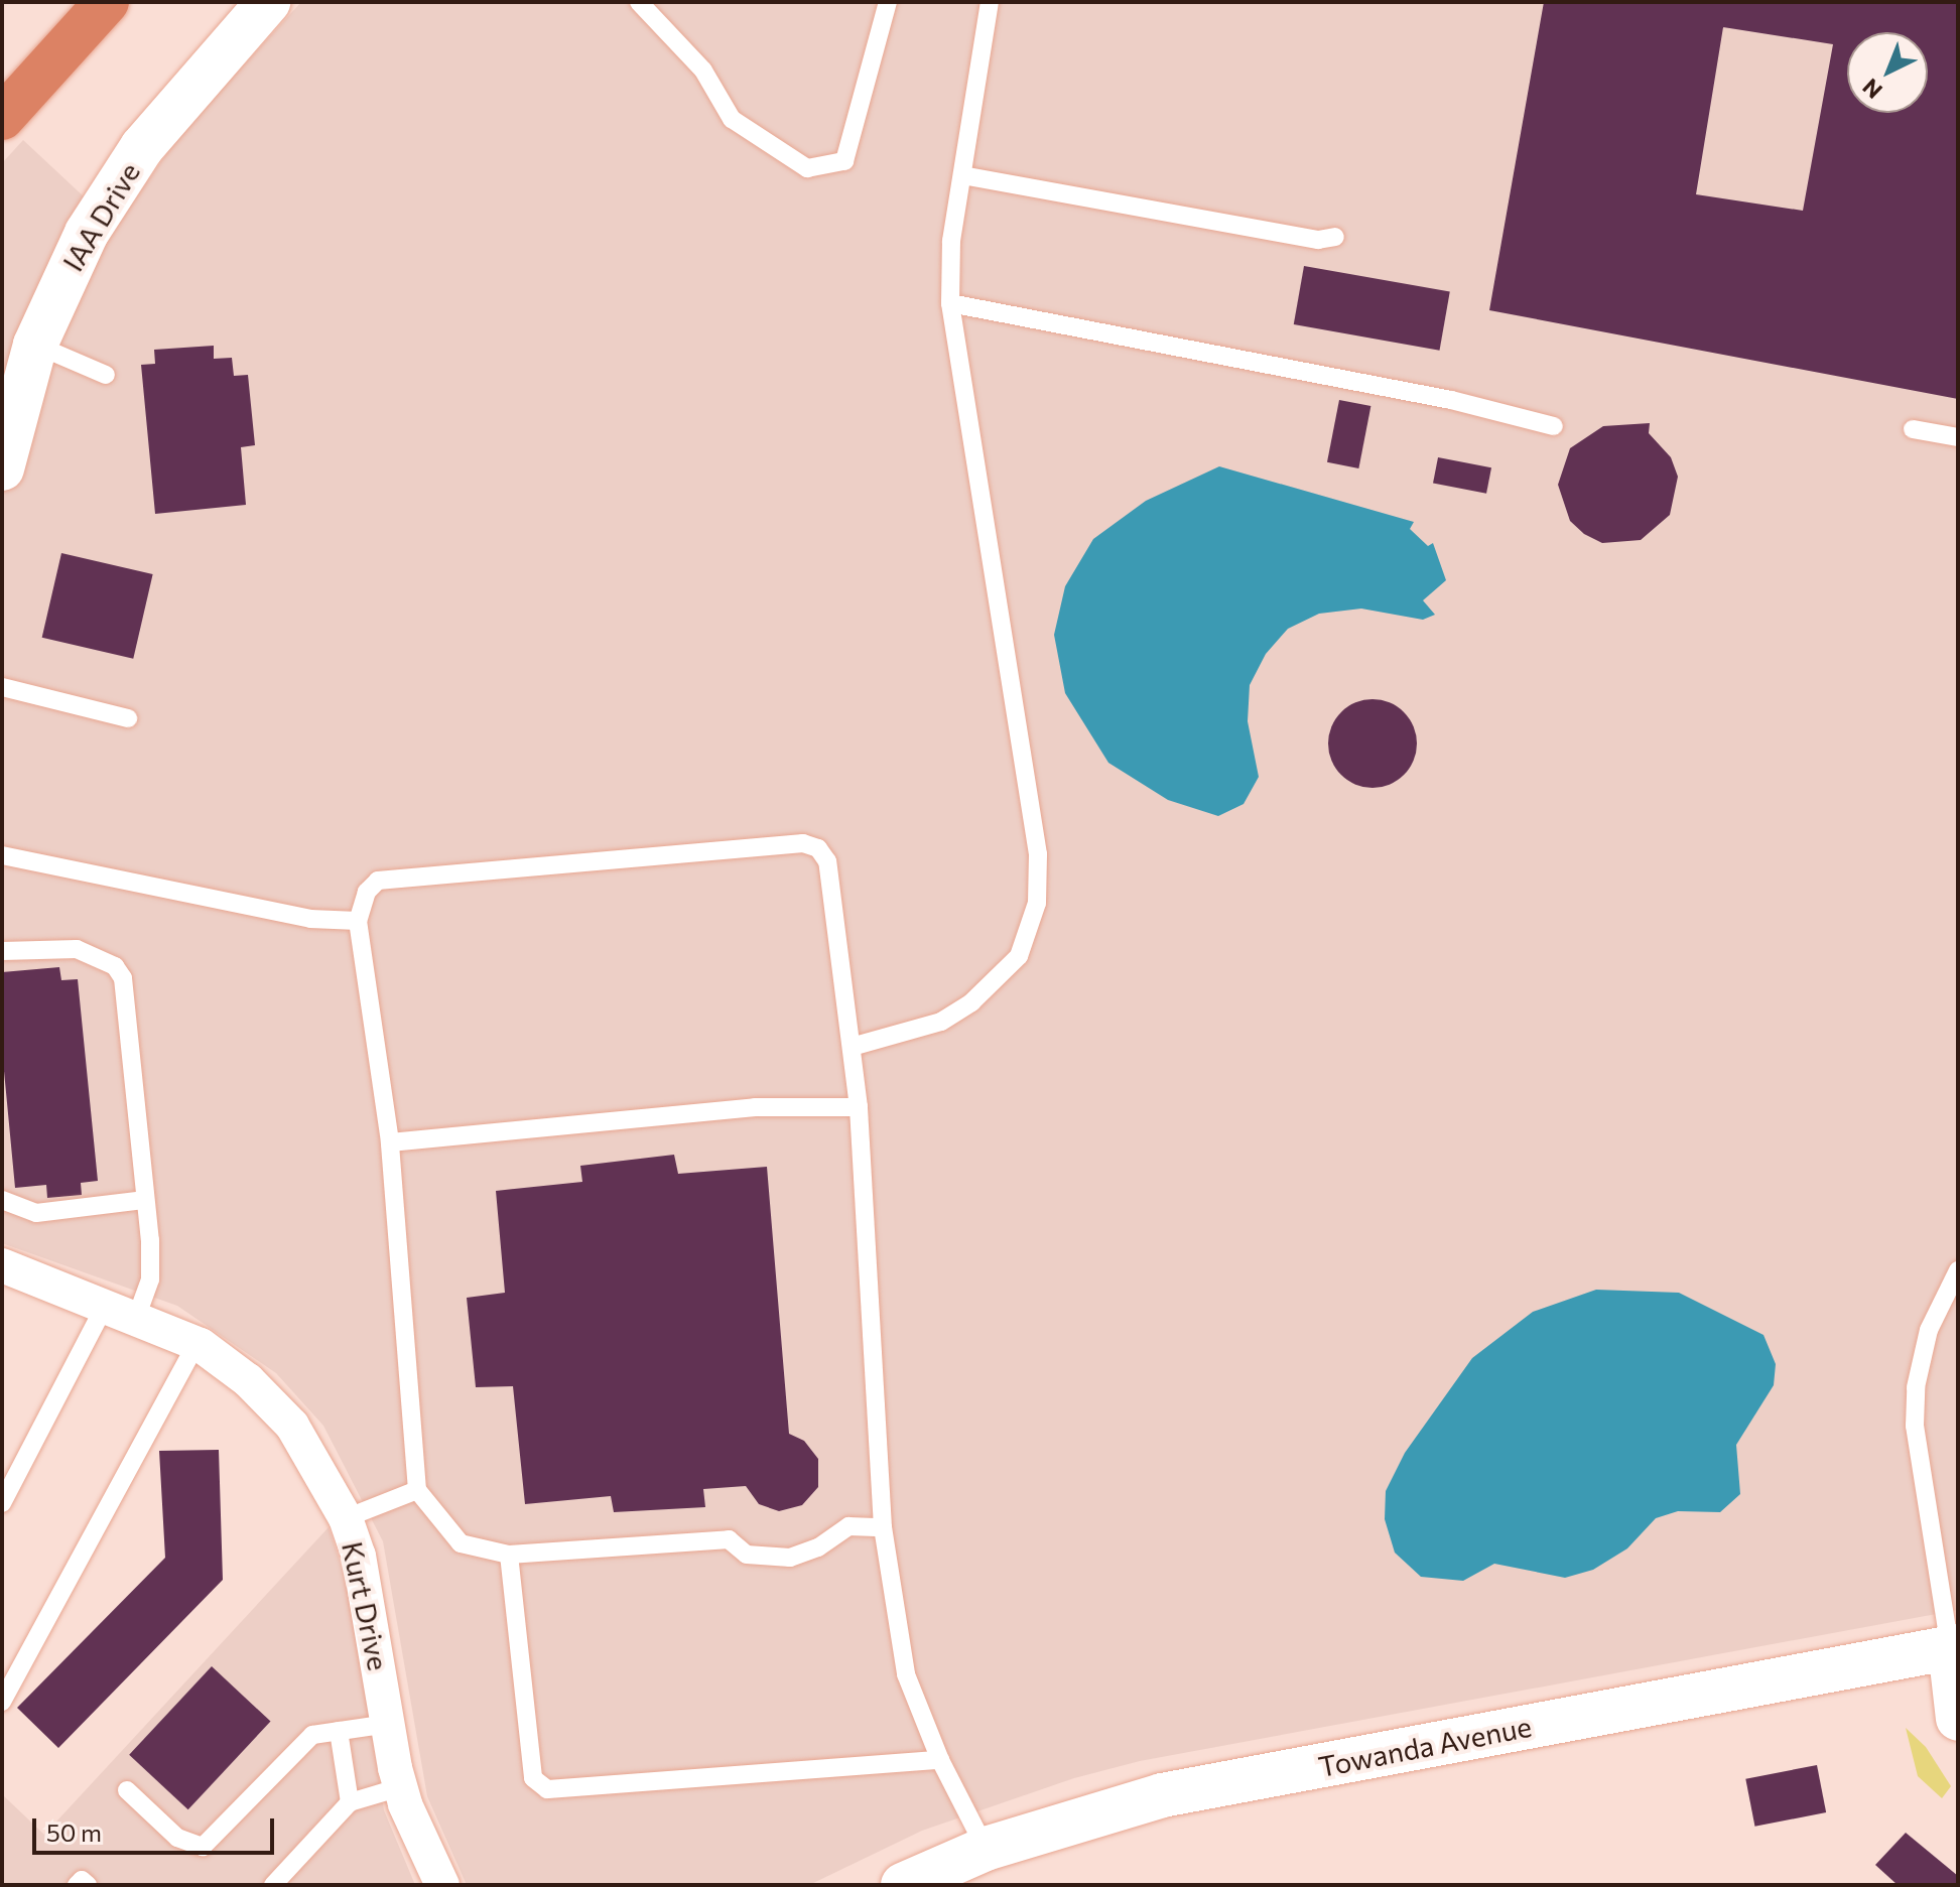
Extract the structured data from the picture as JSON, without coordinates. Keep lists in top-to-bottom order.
{
  "streets": {
    "main road": ["IAA Drive", "Towanda Avenue"],
    "street": ["Kurt Drive"]
  },
  "scale_bar": "50 m",
  "north": "bottom left"
}
